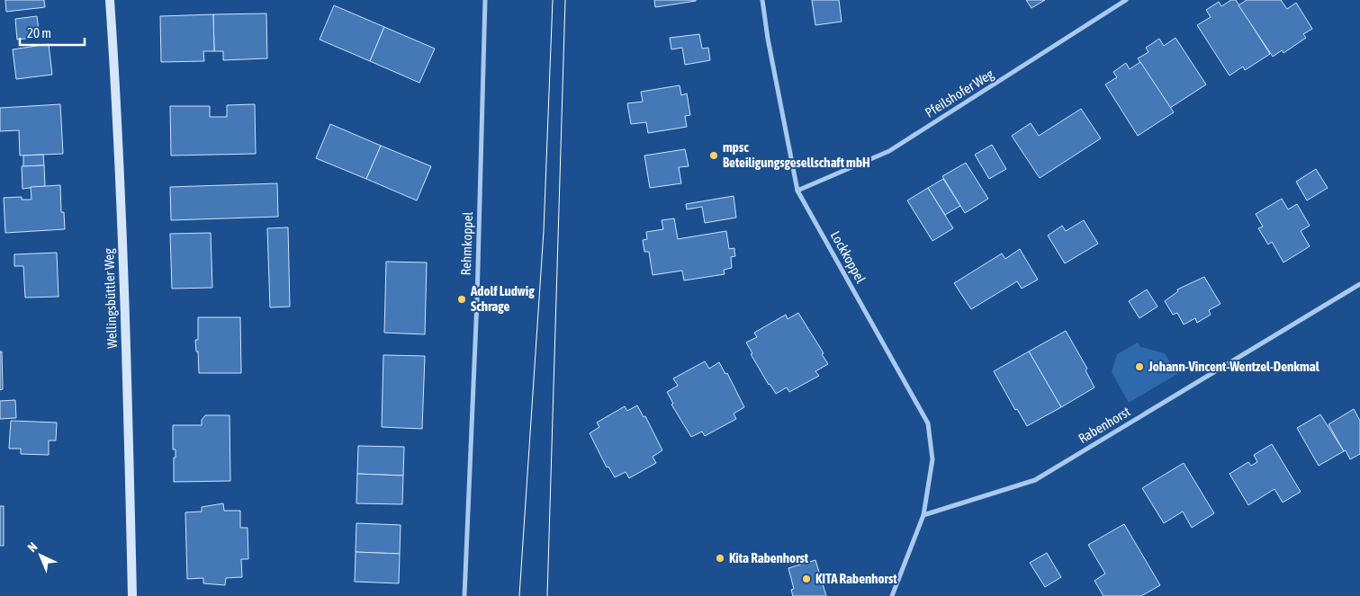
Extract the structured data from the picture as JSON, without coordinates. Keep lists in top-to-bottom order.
{
  "streets": {
    "main road": ["Wellingsbüttler Weg"],
    "street": [
      "Pfeilshofer Weg",
      "Rehmkoppel",
      "Lockkoppel",
      "Rabenhorst"
    ]
  },
  "crossings": [
    ["Pfeilshofer Weg", "Lockkoppel"],
    ["Lockkoppel", "Rabenhorst"]
  ],
  "places": [
    "mpsc Beteiligungsgesellschaft mbH",
    "Adolf Ludwig Schrage",
    "Johann-Vincent-Wentzel-Denkmal",
    "Kita Rabenhorst",
    "KITA Rabenhorst"
  ],
  "scale_bar": "20 m",
  "north": "top left"
}
